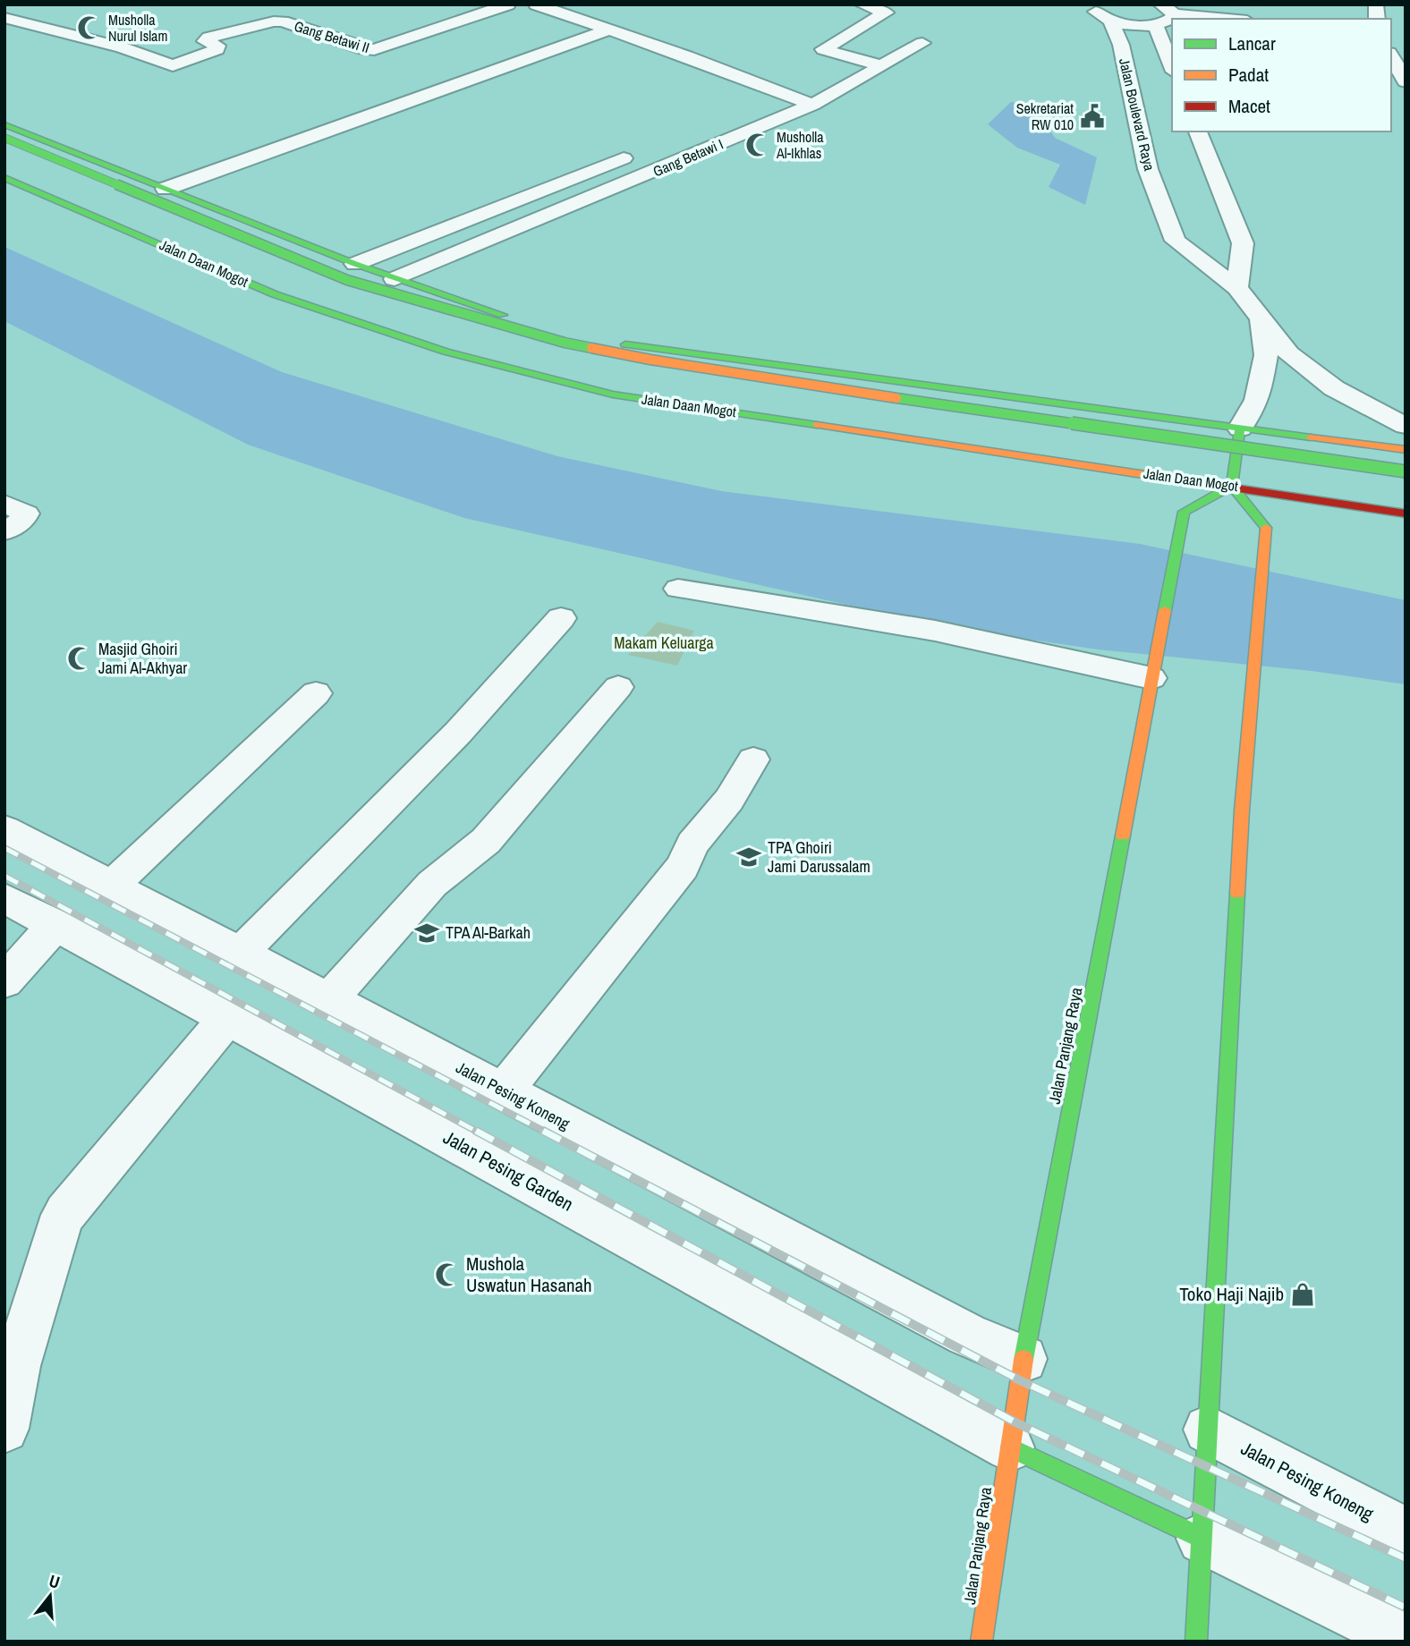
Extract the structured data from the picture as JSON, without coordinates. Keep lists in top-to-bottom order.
{
  "streets": {
    "main road": ["Jalan Daan Mogot", "Jalan Panjang Raya"],
    "street": [
      "Gang Betawi II",
      "Jalan Boulevard Raya",
      "Gang Betawi I",
      "Jalan Pesing Koneng",
      "Jalan Pesing Garden"
    ]
  },
  "crossings": [
    ["Jalan Daan Mogot", "Jalan Panjang Raya"],
    ["Jalan Panjang Raya", "Jalan Pesing Koneng"],
    ["Jalan Panjang Raya", "Jalan Pesing Garden"]
  ],
  "parks": ["Makam Keluarga"],
  "places": {
    "mosque": [
      "Musholla Nurul Islam",
      "Musholla Al-Ikhlas",
      "Masjid Ghoiri Jami Al-Akhyar",
      "Mushola Uswatun Hasanah"
    ],
    "public building": ["Sekretariat RW 010"],
    "school or university": ["TPA Ghoiri Jami Darussalam", "TPA Al-Barkah"],
    "shop": ["Toko Haji Najib"]
  },
  "legend": ["Lancar", "Padat", "Macet"],
  "north": "top"
}
